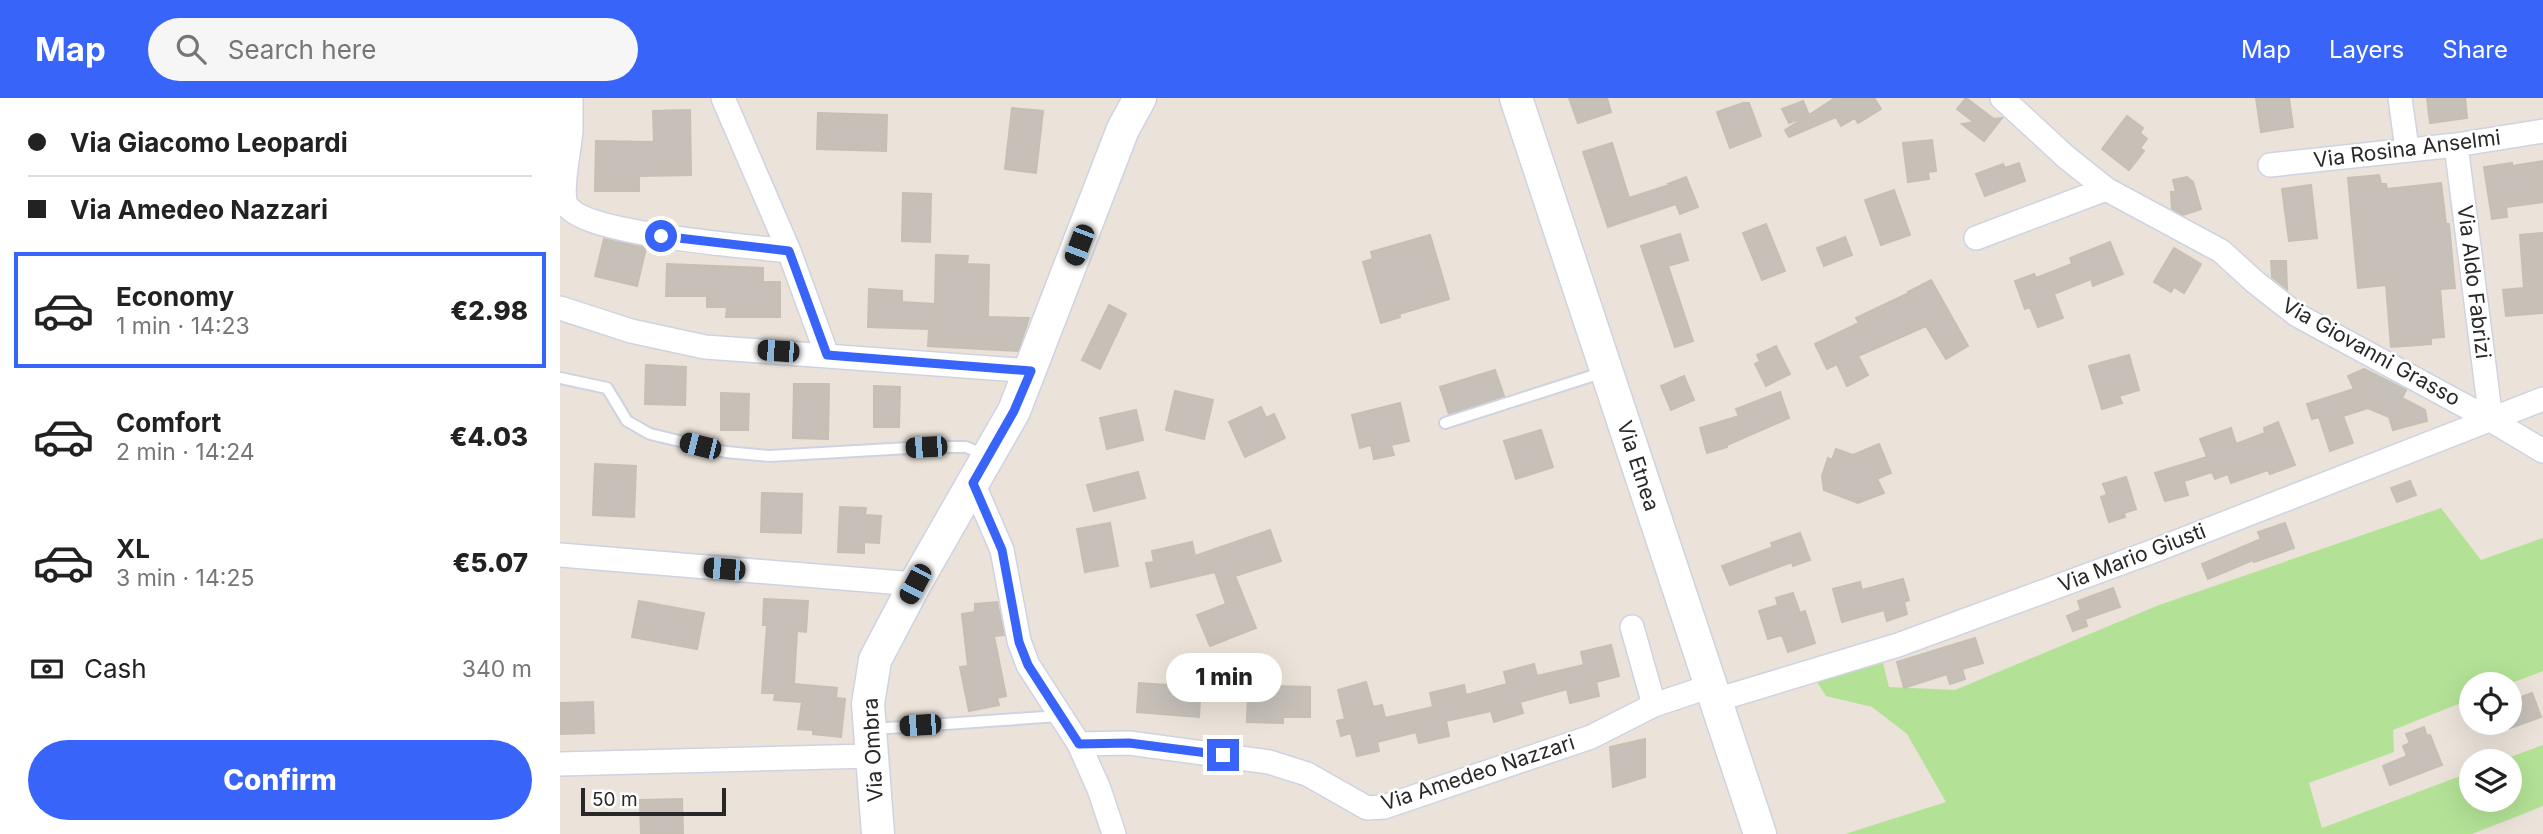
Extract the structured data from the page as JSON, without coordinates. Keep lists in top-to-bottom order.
{
  "streets": {
    "main road": ["Via Etnea", "Via Ombra"],
    "street": [
      "Via Rosina Anselmi",
      "Via Aldo Fabrizi",
      "Via Giovanni Grasso",
      "Via Mario Giusti",
      "Via Amedeo Nazzari"
    ]
  },
  "crossings": [
    ["Via Rosina Anselmi", "Via Aldo Fabrizi"],
    ["Via Aldo Fabrizi", "Via Giovanni Grasso"],
    ["Via Aldo Fabrizi", "Via Mario Giusti"],
    ["Via Giovanni Grasso", "Via Mario Giusti"],
    ["Via Etnea", "Via Mario Giusti"],
    ["Via Etnea", "Via Amedeo Nazzari"],
    ["Via Mario Giusti", "Via Amedeo Nazzari"]
  ],
  "scale_bar": "50 m",
  "page": {
    "header": "Map",
    "search": "Search here",
    "nav": ["Map", "Layers", "Share"],
    "banner": ["Via Giacomo Leopardi", "Via Amedeo Nazzari"],
    "list": [
      {
        "name": "Economy",
        "note": "1 min · 14:23",
        "value": "€2.98"
      },
      {
        "name": "Comfort",
        "note": "2 min · 14:24",
        "value": "€4.03"
      },
      {
        "name": "XL",
        "note": "3 min · 14:25",
        "value": "€5.07"
      }
    ],
    "pay": ["Cash", "340 m"],
    "bubble": "1 min",
    "buttons": "Confirm",
    "scale": "50 m"
  }
}
